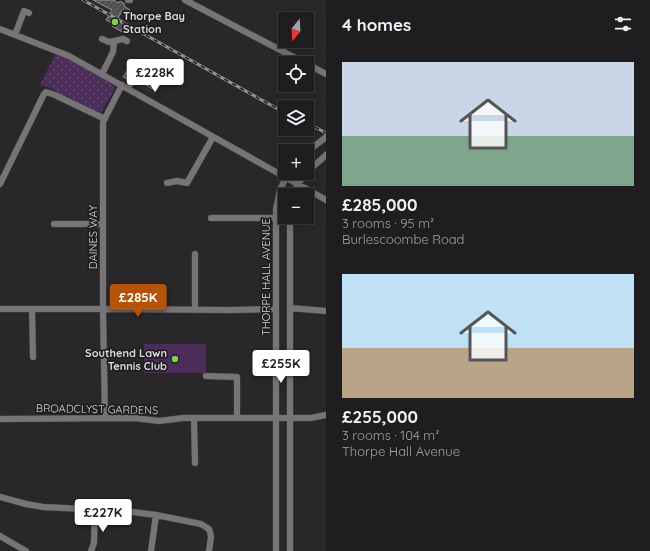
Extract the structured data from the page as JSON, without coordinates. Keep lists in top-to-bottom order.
{
  "streets": {
    "street": ["DAINES WAY", "THORPE HALL AVENUE", "BROADCLYST GARDENS"]
  },
  "crossings": [
    ["DAINES WAY", "BROADCLYST GARDENS"],
    ["THORPE HALL AVENUE", "BROADCLYST GARDENS"]
  ],
  "places": ["Thorpe Bay Station", "Southend Lawn Tennis Club"],
  "north": "bottom",
  "page": {
    "heading": "4 homes",
    "map_buttons": ["+", "−"],
    "list": [
      {
        "name": "£285,000",
        "note": "3 rooms · 95 m² · Burlescoombe Road"
      },
      {
        "name": "£255,000",
        "note": "3 rooms · 104 m² · Thorpe Hall Avenue"
      }
    ],
    "price": [
      "£228K",
      "£285K",
      "£255K",
      "£227K"
    ]
  }
}
